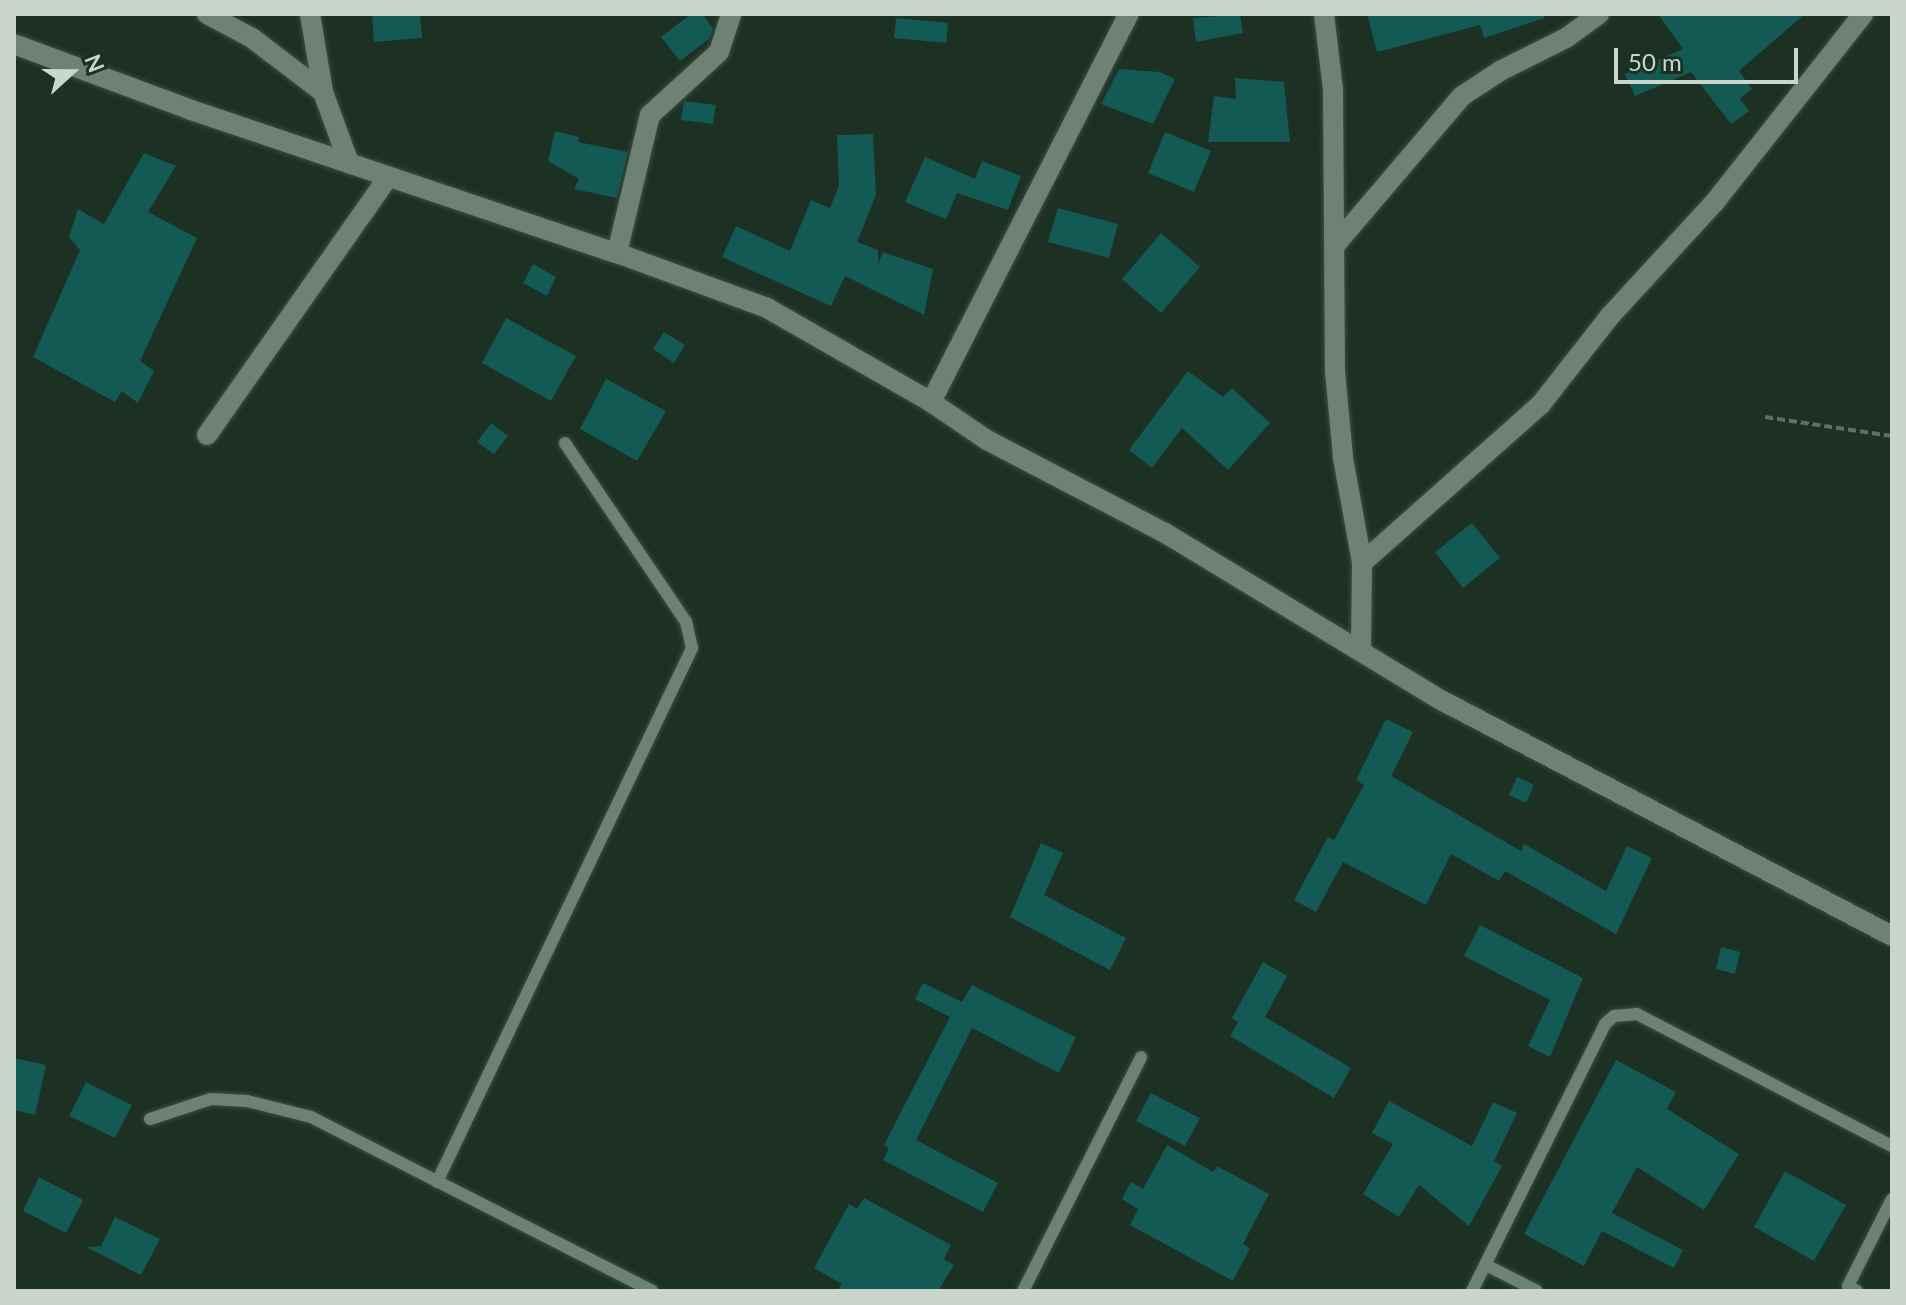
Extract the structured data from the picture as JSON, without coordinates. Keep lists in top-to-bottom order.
{
  "scale_bar": "50 m",
  "north": "right"
}
